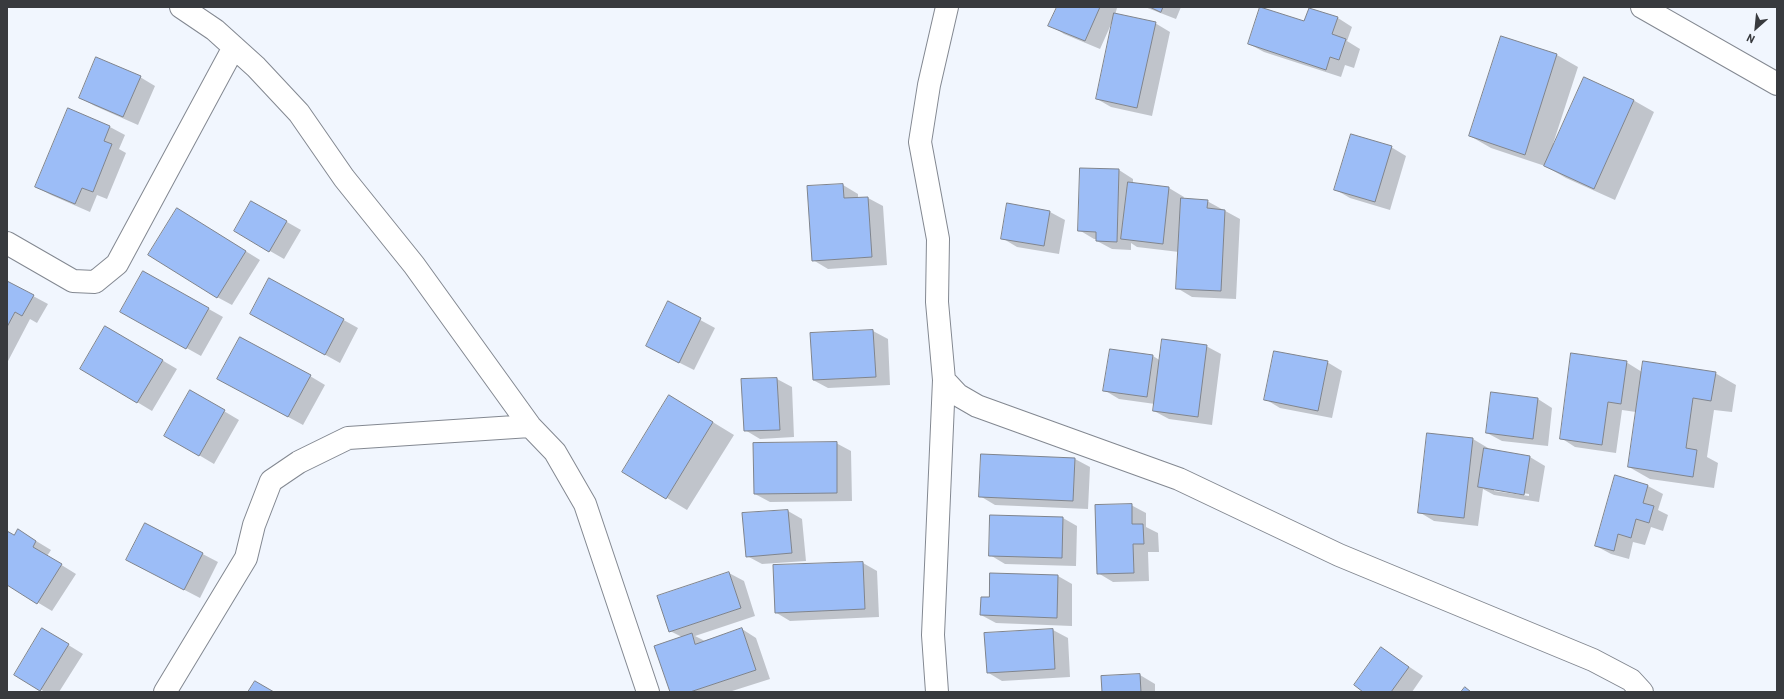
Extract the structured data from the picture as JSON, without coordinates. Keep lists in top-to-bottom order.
{
  "north": "bottom left"
}
